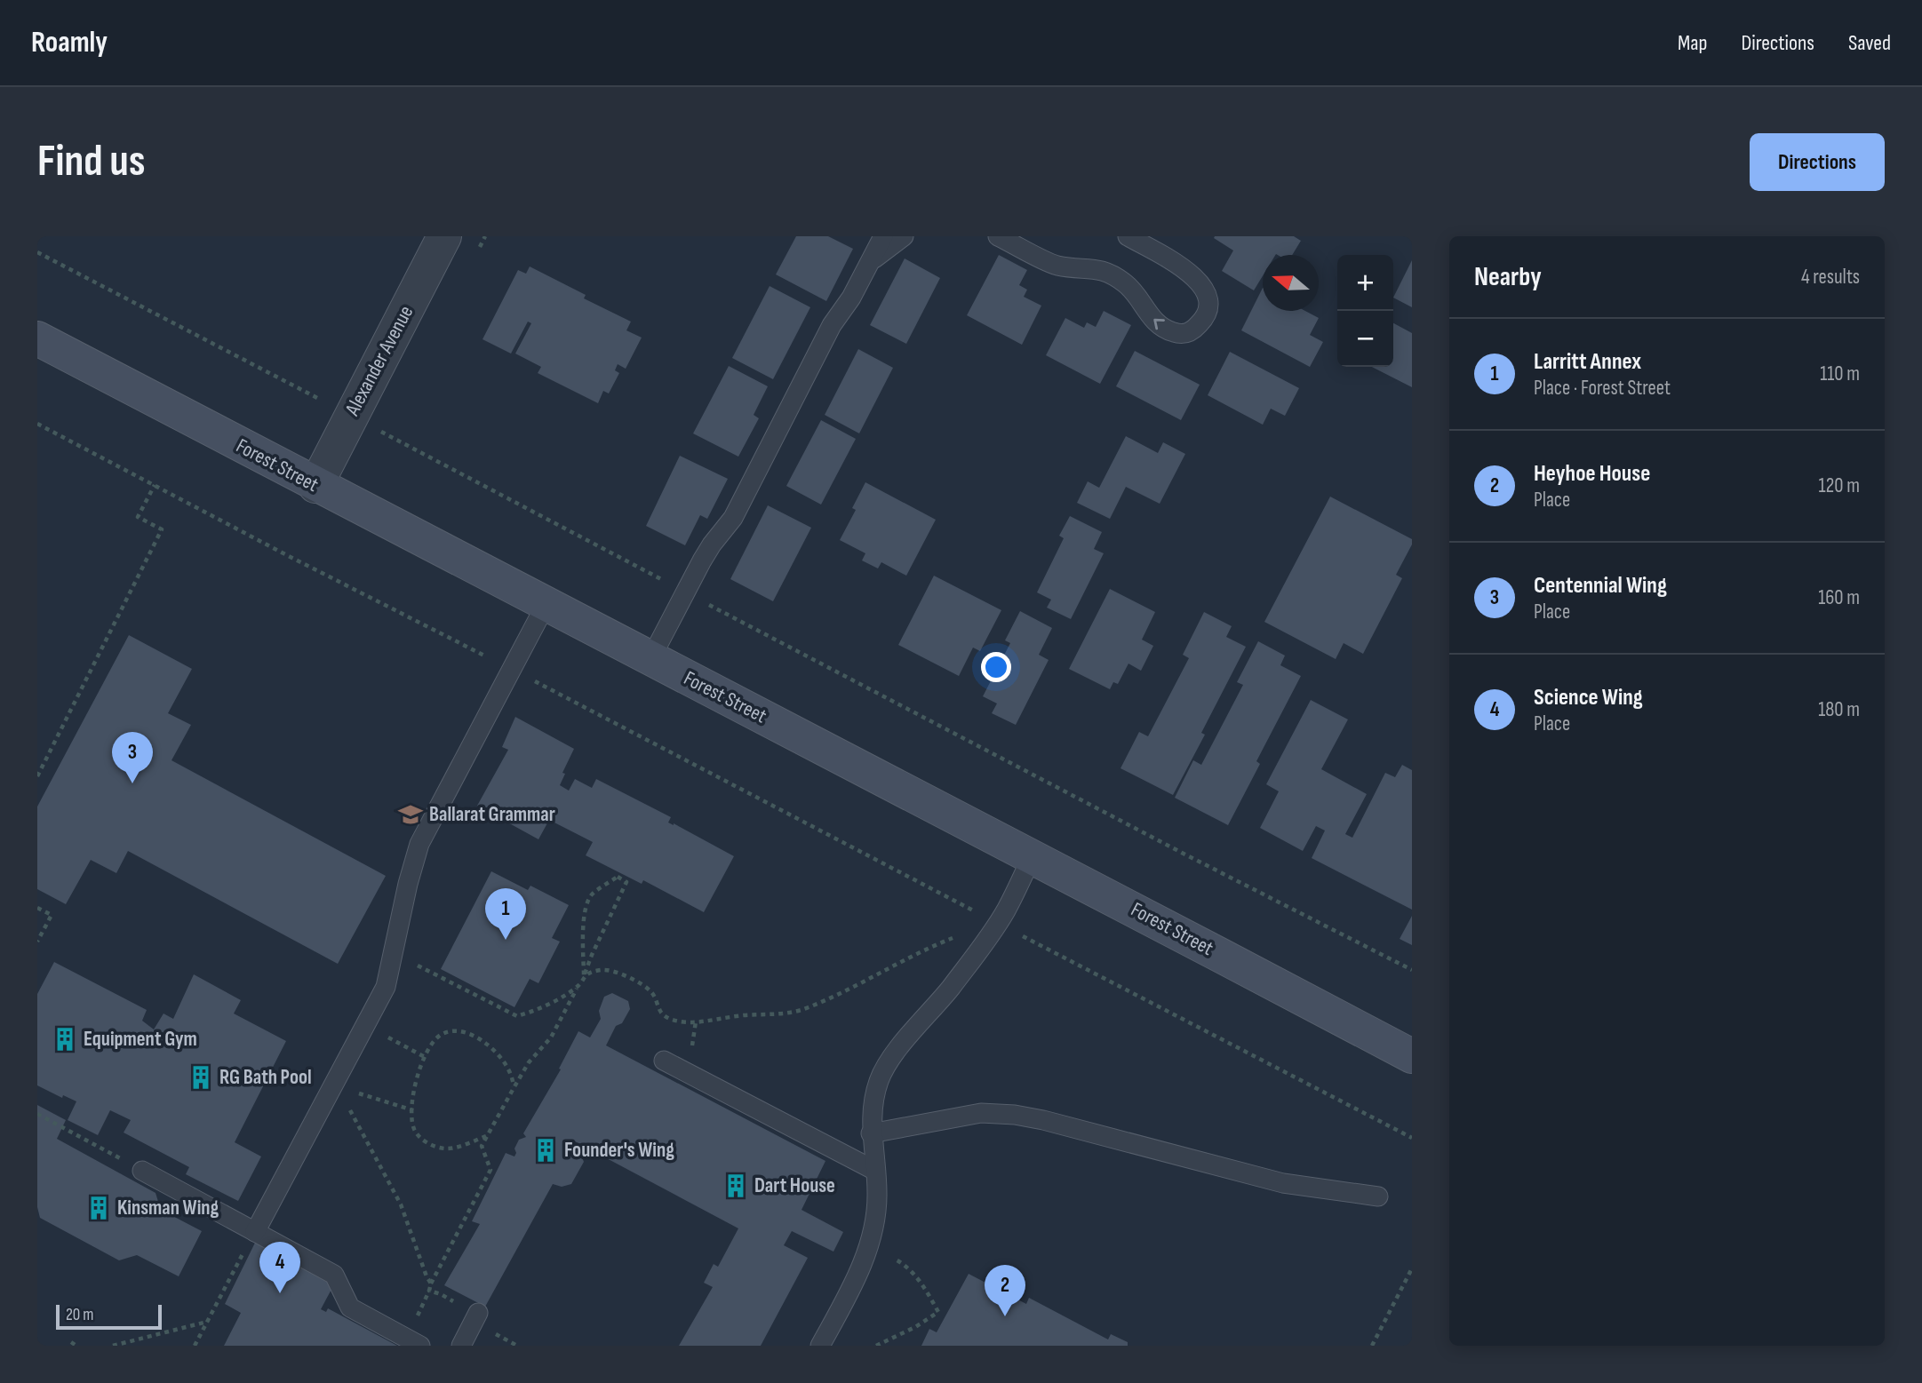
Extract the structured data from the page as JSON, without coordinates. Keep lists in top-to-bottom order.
{
  "streets": {
    "street": ["Alexander Avenue", "Forest Street"]
  },
  "crossings": [
    ["Alexander Avenue", "Forest Street"]
  ],
  "places": {
    "school or university": ["Ballarat Grammar"],
    "building": [
      "Equipment Gym",
      "RG Bath Pool",
      "Founder's Wing",
      "Dart House",
      "Kinsman Wing"
    ]
  },
  "scale_bar": "20 m",
  "north": "left",
  "page": {
    "header": "Roamly",
    "nav": ["Map", "Directions", "Saved"],
    "buttons": "Directions",
    "title": "Find us",
    "heading": ["Nearby", "4 results"],
    "map_buttons": ["+", "−"],
    "list": [
      {
        "mark": "1",
        "name": "Larritt Annex",
        "note": "Place · Forest Street",
        "value": "110 m"
      },
      {
        "mark": "2",
        "name": "Heyhoe House",
        "note": "Place",
        "value": "120 m"
      },
      {
        "mark": "3",
        "name": "Centennial Wing",
        "note": "Place",
        "value": "160 m"
      },
      {
        "mark": "4",
        "name": "Science Wing",
        "note": "Place",
        "value": "180 m"
      }
    ],
    "pins": [
      "3",
      "1",
      "4",
      "2"
    ],
    "scale": "20 m"
  }
}
